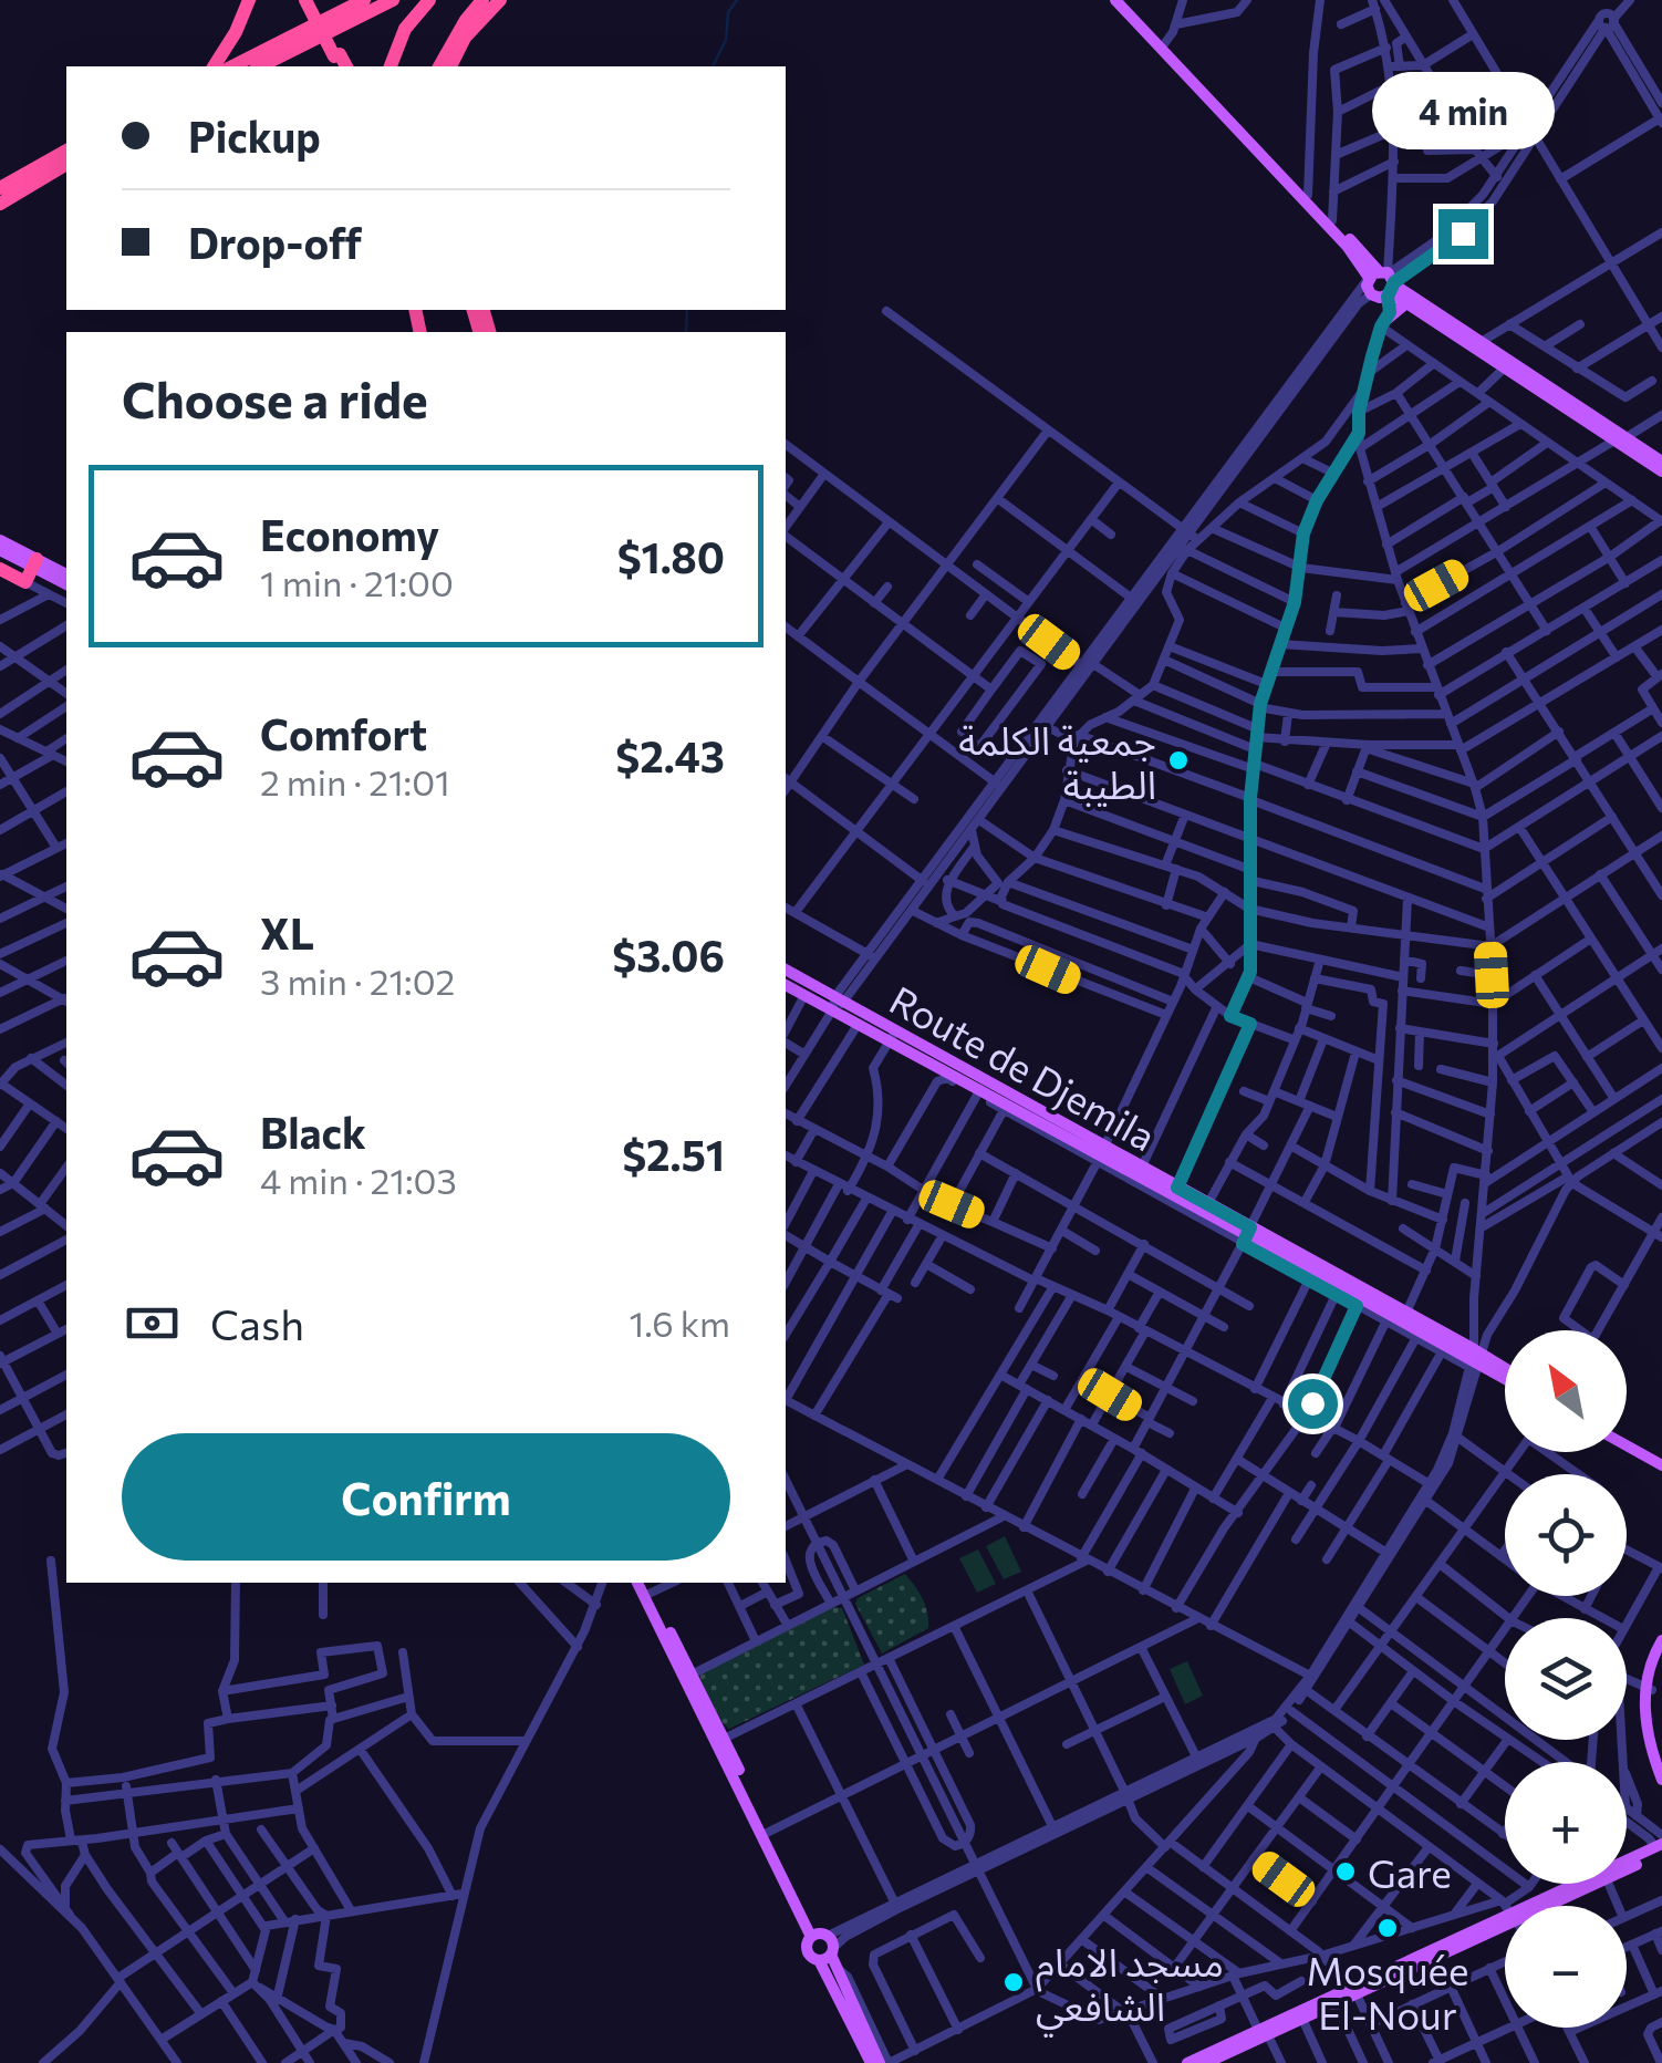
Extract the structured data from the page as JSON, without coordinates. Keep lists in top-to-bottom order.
{
  "streets": {
    "main road": ["Route de Djemila"]
  },
  "places": [
    "جمعية الكلمة الطيبة",
    "Gare",
    "Mosquée El-Nour",
    "مسجد الامام الشافعي"
  ],
  "north": "top left",
  "page": {
    "banner": ["Pickup", "Drop-off"],
    "bubble": "4 min",
    "heading": "Choose a ride",
    "list": [
      {
        "name": "Economy",
        "note": "1 min · 21:00",
        "value": "$1.80"
      },
      {
        "name": "Comfort",
        "note": "2 min · 21:01",
        "value": "$2.43"
      },
      {
        "name": "XL",
        "note": "3 min · 21:02",
        "value": "$3.06"
      },
      {
        "name": "Black",
        "note": "4 min · 21:03",
        "value": "$2.51"
      }
    ],
    "pay": ["Cash", "1.6 km"],
    "map_buttons": ["+", "−"],
    "buttons": "Confirm"
  }
}
